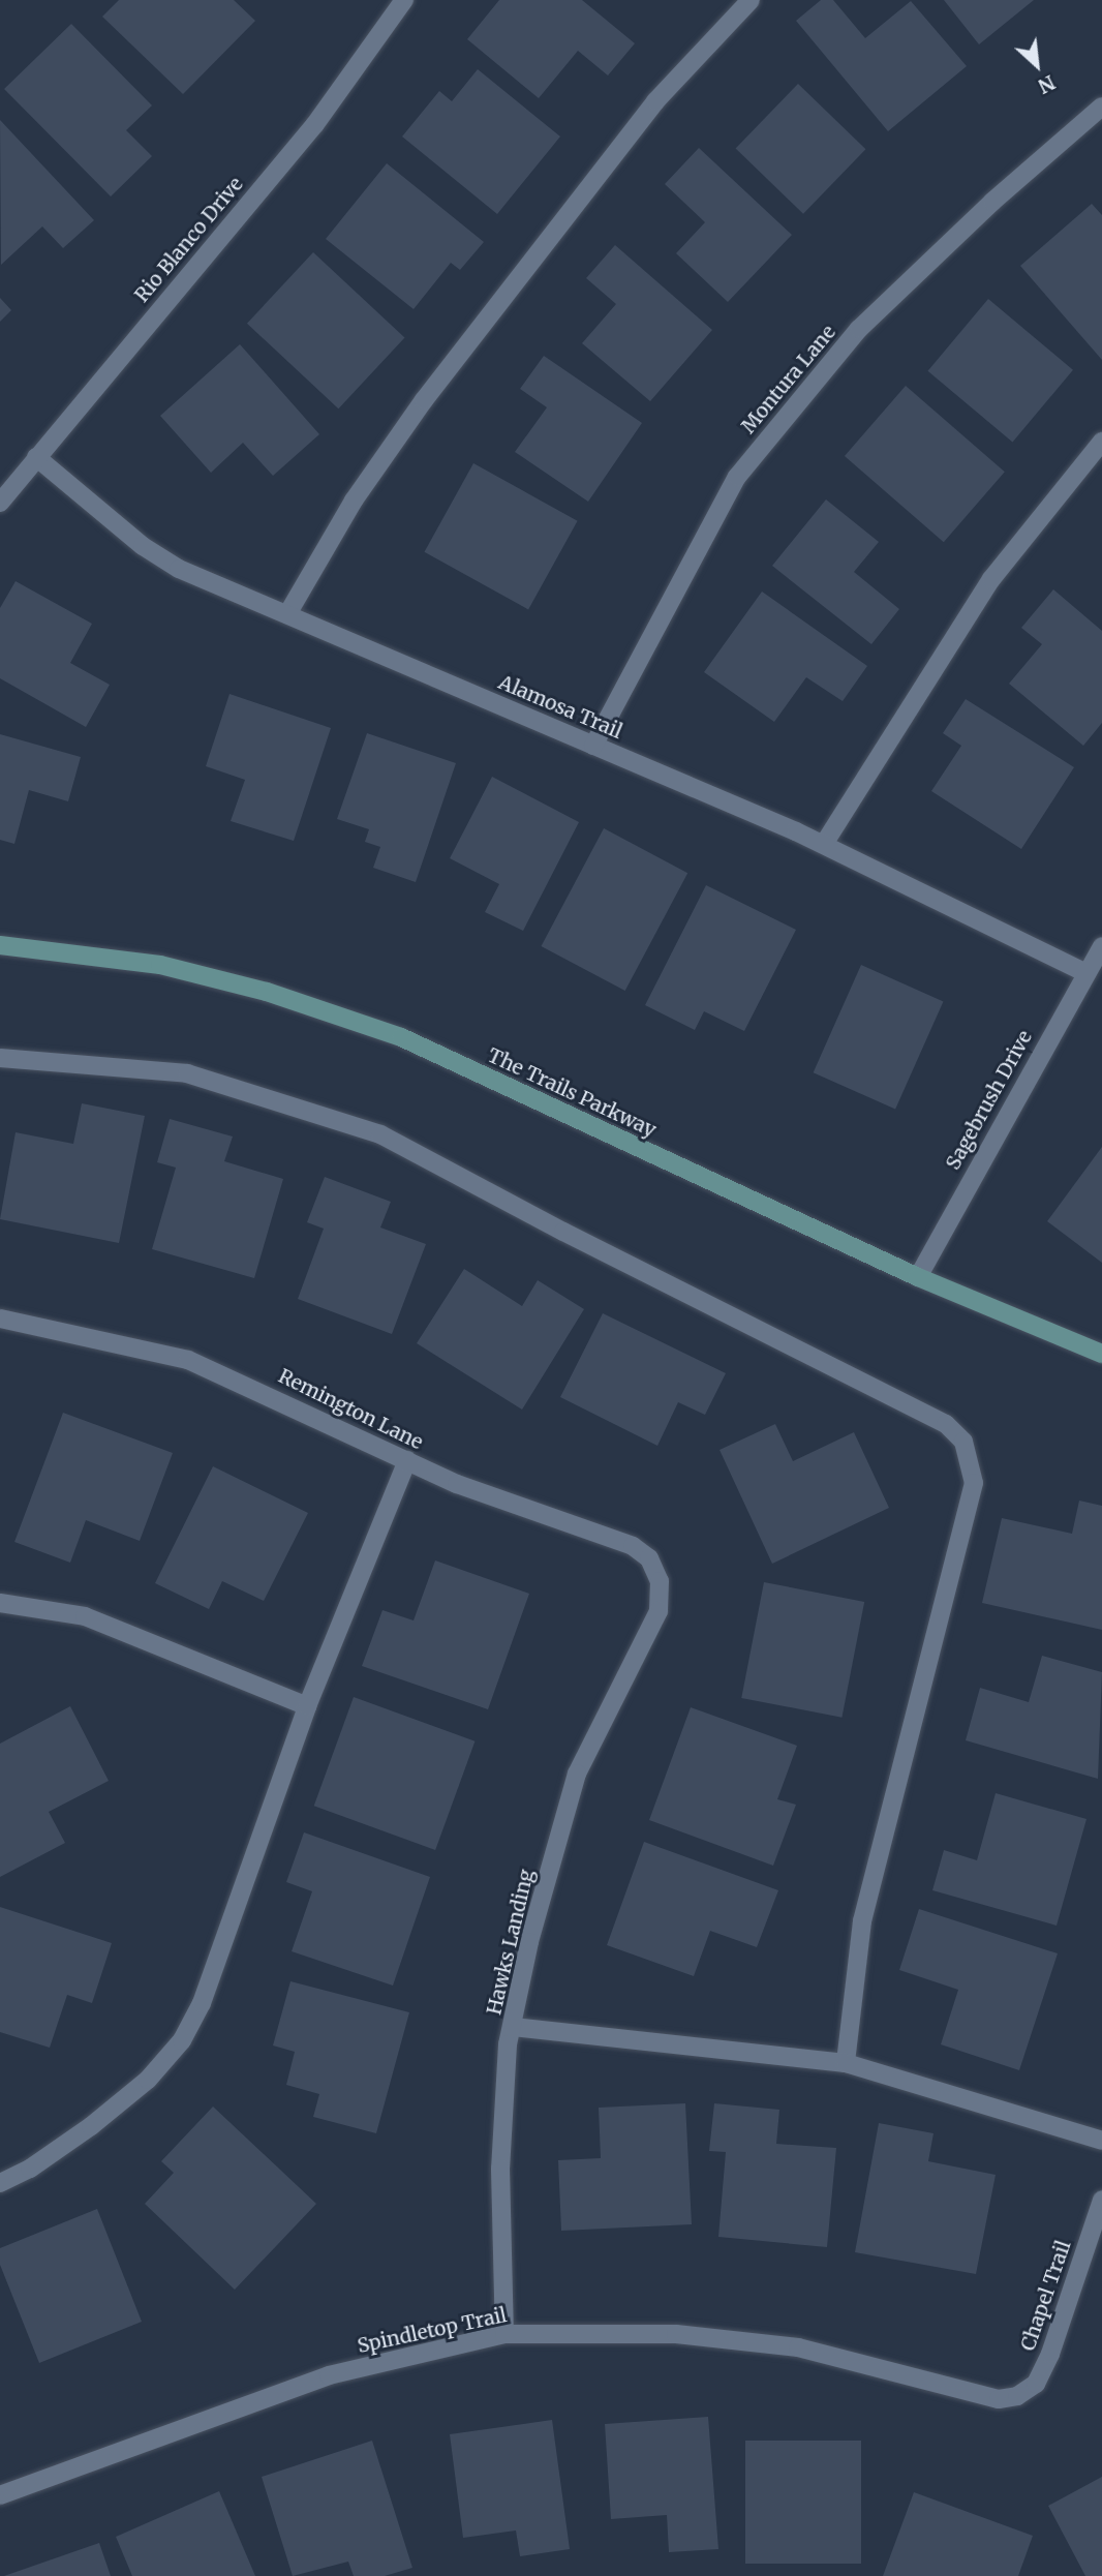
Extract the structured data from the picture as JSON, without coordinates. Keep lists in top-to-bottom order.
{
  "streets": {
    "street": [
      "Rio Blanco Drive",
      "Montura Lane",
      "Alamosa Trail",
      "The Trails Parkway",
      "Sagebrush Drive",
      "Remington Lane",
      "Hawks Landing",
      "Chapel Trail",
      "Spindletop Trail"
    ]
  },
  "crossings": [
    ["Rio Blanco Drive", "Alamosa Trail"],
    ["Montura Lane", "Alamosa Trail"],
    ["Alamosa Trail", "Sagebrush Drive"],
    ["The Trails Parkway", "Sagebrush Drive"],
    ["Remington Lane", "Hawks Landing"],
    ["Hawks Landing", "Spindletop Trail"],
    ["Chapel Trail", "Spindletop Trail"]
  ],
  "north": "bottom right"
}
